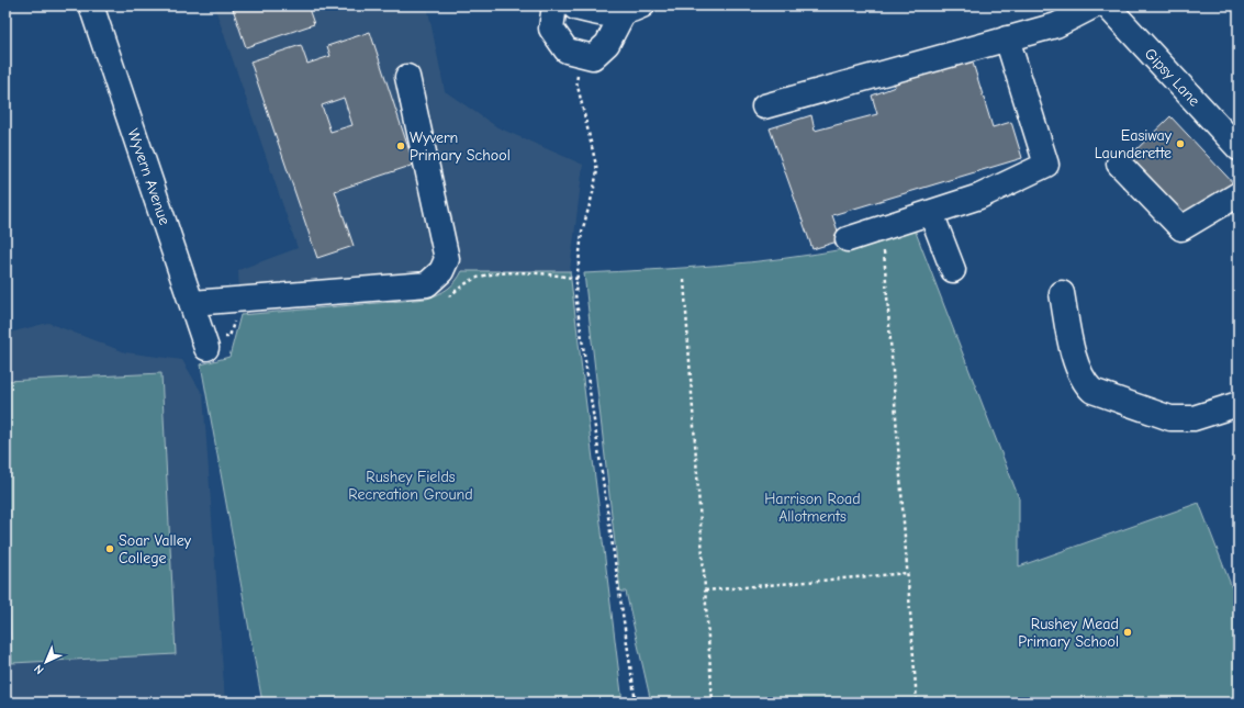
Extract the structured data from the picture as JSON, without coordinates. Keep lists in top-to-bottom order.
{
  "streets": {
    "street": ["Gipsy Lane", "Wyvern Avenue"]
  },
  "parks": ["Rushey Fields Recreation Ground", "Harrison Road Allotments"],
  "places": [
    "Easiway Launderette",
    "Wyvern Primary School",
    "Soar Valley College",
    "Rushey Mead Primary School"
  ],
  "north": "bottom left"
}
